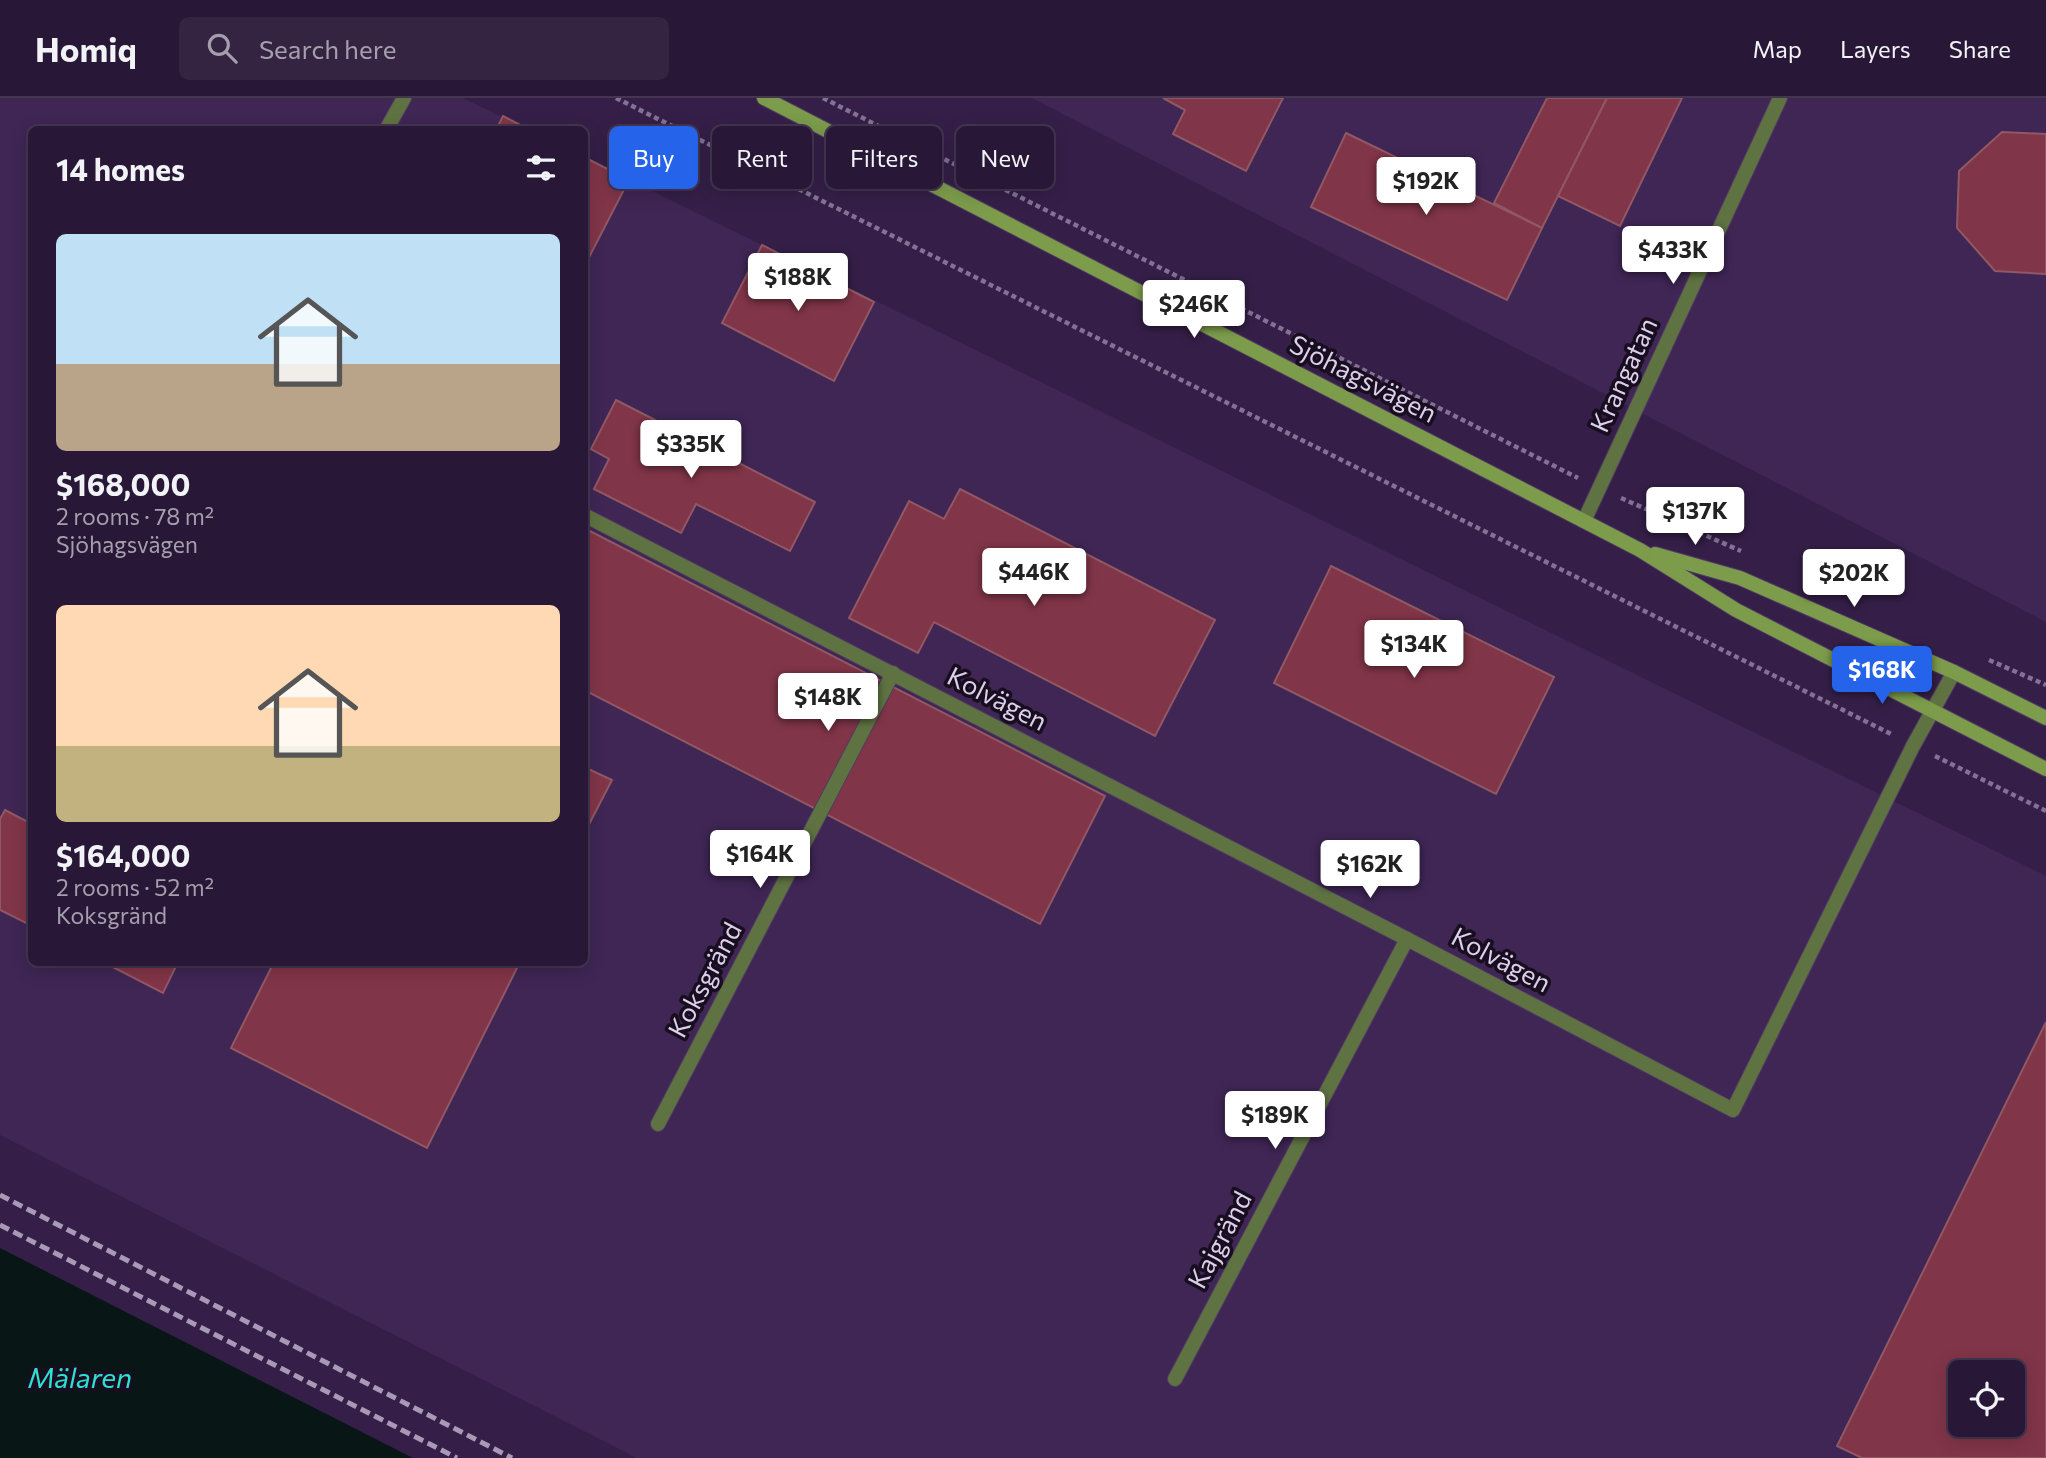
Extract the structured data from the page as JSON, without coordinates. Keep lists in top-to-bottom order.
{
  "streets": {
    "main road": ["Sjöhagsvägen"],
    "street": [
      "Krangatan",
      "Kolvägen",
      "Koksgränd",
      "Kajgränd"
    ]
  },
  "crossings": [
    ["Krangatan", "Sjöhagsvägen"],
    ["Sjöhagsvägen", "Kolvägen"],
    ["Kolvägen", "Koksgränd"],
    ["Kolvägen", "Kajgränd"]
  ],
  "water": ["Mälaren"],
  "page": {
    "header": "Homiq",
    "search": "Search here",
    "nav": ["Map", "Layers", "Share"],
    "chip": [
      "Buy",
      "Rent",
      "Filters",
      "New"
    ],
    "heading": "14 homes",
    "price": [
      "$192K",
      "$433K",
      "$188K",
      "$246K",
      "$335K",
      "$137K",
      "$446K",
      "$202K",
      "$134K",
      "$168K",
      "$148K",
      "$164K",
      "$162K",
      "$189K"
    ],
    "list": [
      {
        "name": "$168,000",
        "note": "2 rooms · 78 m² · Sjöhagsvägen"
      },
      {
        "name": "$164,000",
        "note": "2 rooms · 52 m² · Koksgränd"
      }
    ]
  }
}
